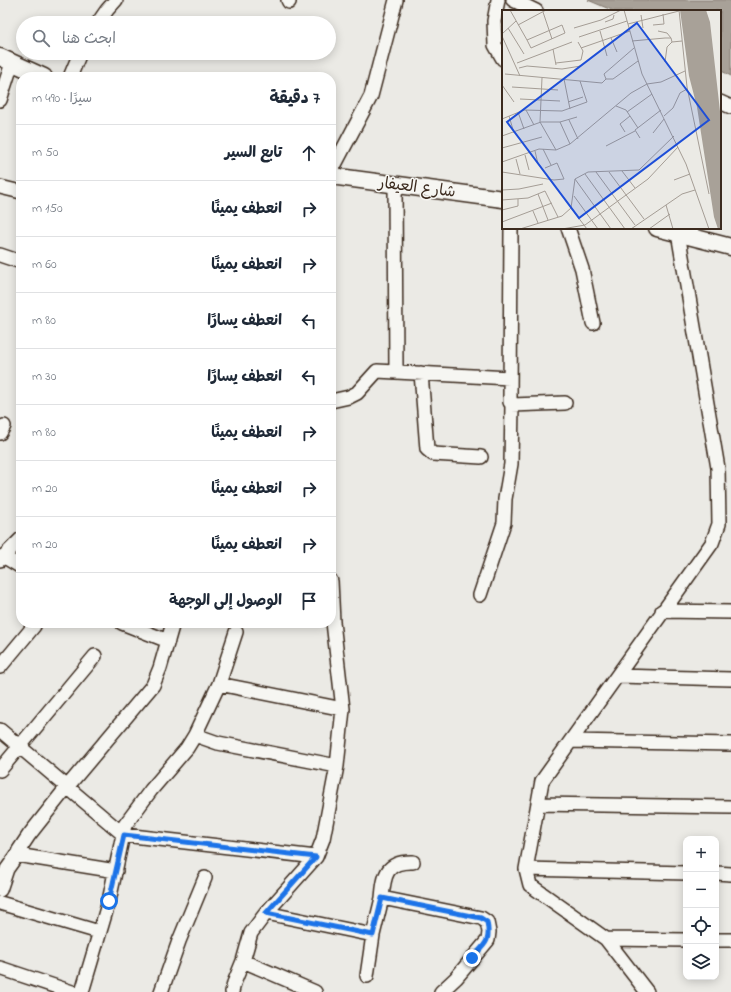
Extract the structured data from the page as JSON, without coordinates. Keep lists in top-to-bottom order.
{
  "streets": {
    "main road": ["شارع العيفار"]
  },
  "page": {
    "search": "ابحث هنا",
    "heading": ["7 دقيقة", "سيرًا · 490 m"],
    "list": [
      ["تابع السير", "50 m"],
      ["انعطف يمينًا", "150 m"],
      ["انعطف يمينًا", "60 m"],
      ["انعطف يسارًا", "80 m"],
      ["انعطف يسارًا", "30 m"],
      ["انعطف يمينًا", "80 m"],
      ["انعطف يمينًا", "20 m"],
      ["انعطف يمينًا", "20 m"],
      "الوصول إلى الوجهة"
    ],
    "map_buttons": ["+", "−"]
  }
}
